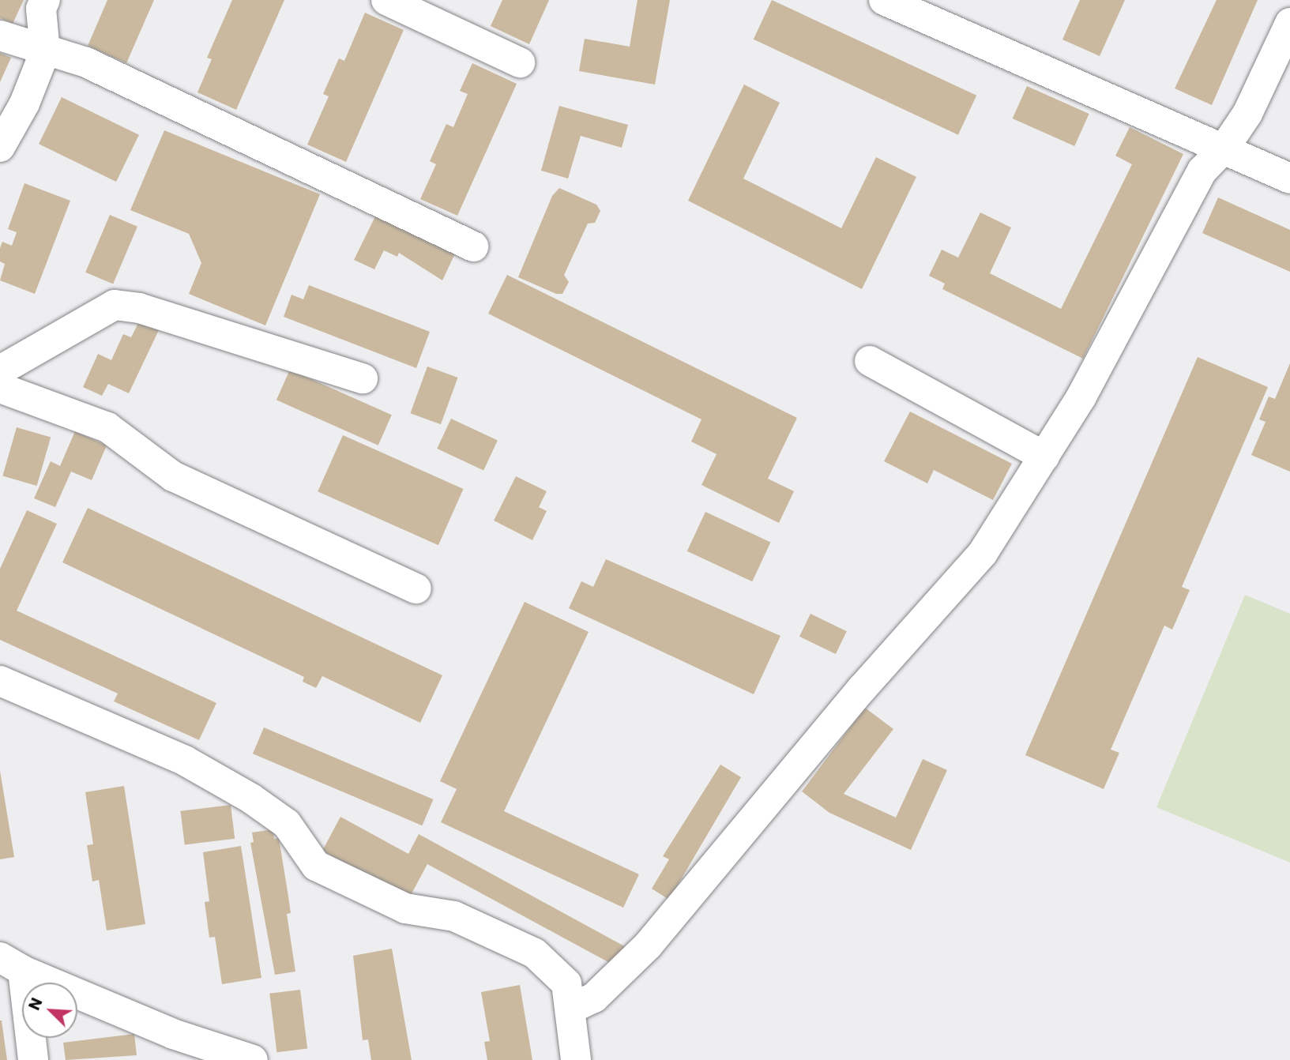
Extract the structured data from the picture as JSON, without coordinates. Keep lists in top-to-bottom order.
{
  "north": "top left"
}
